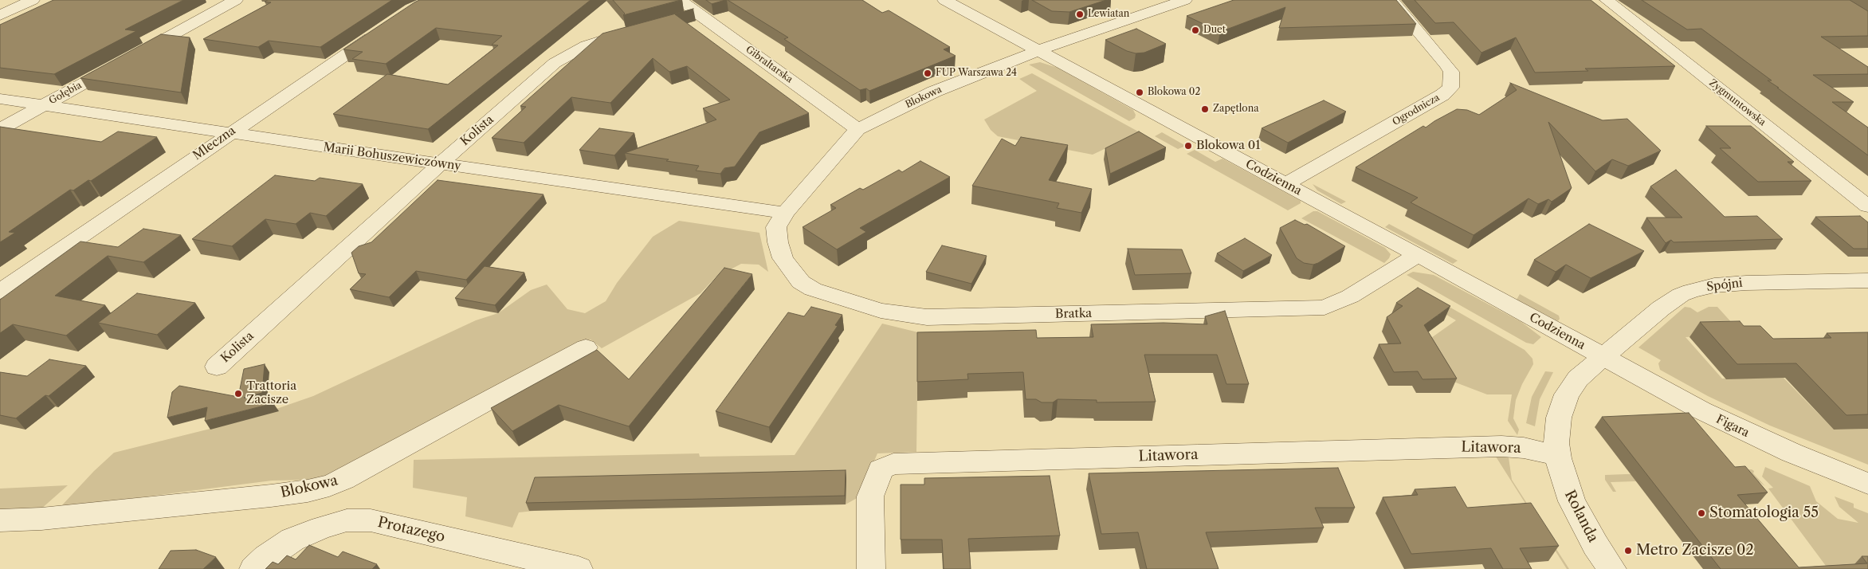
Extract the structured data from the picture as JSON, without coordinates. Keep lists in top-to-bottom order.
{
  "streets": {
    "street": [
      "Gibraltarska",
      "Gołębia",
      "Blokowa",
      "Zygmuntowska",
      "Ogrodnicza",
      "Kolista",
      "Mleczna",
      "Marii Bohuszewiczówny",
      "Codzienna",
      "Spójni",
      "Bratka",
      "Figara",
      "Litawora",
      "Rolanda",
      "Protazego"
    ]
  },
  "crossings": [
    ["Gibraltarska", "Blokowa"],
    ["Gibraltarska", "Kolista"],
    ["Gołębia", "Marii Bohuszewiczówny"],
    ["Blokowa", "Marii Bohuszewiczówny"],
    ["Blokowa", "Codzienna"],
    ["Blokowa", "Bratka"],
    ["Ogrodnicza", "Codzienna"],
    ["Kolista", "Marii Bohuszewiczówny"],
    ["Mleczna", "Marii Bohuszewiczówny"],
    ["Marii Bohuszewiczówny", "Bratka"],
    ["Codzienna", "Spójni"],
    ["Codzienna", "Bratka"],
    ["Codzienna", "Figara"],
    ["Codzienna", "Rolanda"],
    ["Spójni", "Figara"],
    ["Spójni", "Rolanda"],
    ["Figara", "Rolanda"],
    ["Litawora", "Rolanda"]
  ],
  "places": [
    "Lewiatan",
    "Duet",
    "FUP Warszawa 24",
    "Blokowa 02",
    "Zapętlona",
    "Blokowa 01",
    "Trattoria Zacisze",
    "Stomatologia 55",
    "Metro Zacisze 02"
  ]
}
